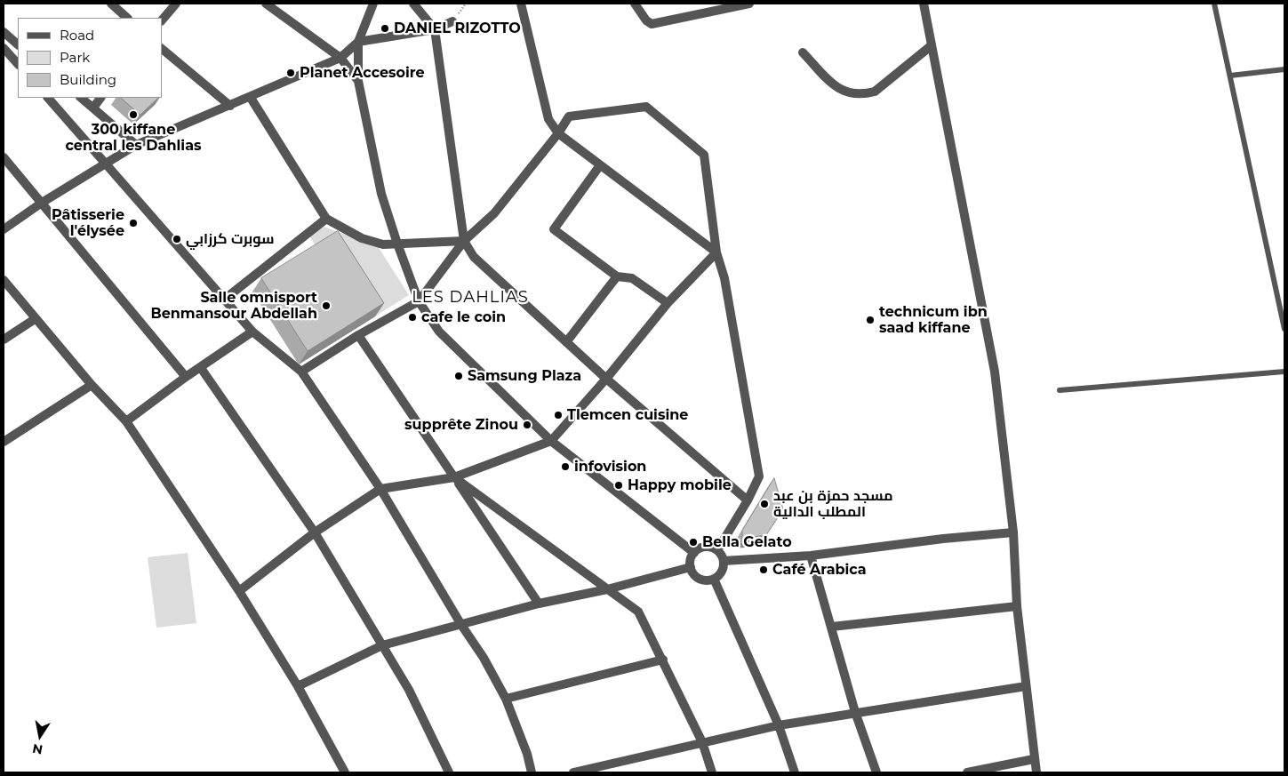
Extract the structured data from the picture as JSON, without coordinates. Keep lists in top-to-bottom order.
{
  "districts": ["LES DAHLIAS"],
  "places": [
    "DANIEL RIZOTTO",
    "Planet Accesoire",
    "300 kiffane central les Dahlias",
    "Pâtisserie l'élysée",
    "سوبرت كرزابي",
    "Salle omnisport Benmansour Abdellah",
    "cafe le coin",
    "technicum ibn saad kiffane",
    "Samsung Plaza",
    "Tlemcen cuisine",
    "supprête Zinou",
    "infovision",
    "Happy mobile",
    "مسجد حمزة بن عبد المطلب الدالية",
    "Bella Gelato",
    "Café Arabica"
  ],
  "legend": ["Road", "Park", "Building"],
  "north": "bottom"
}
